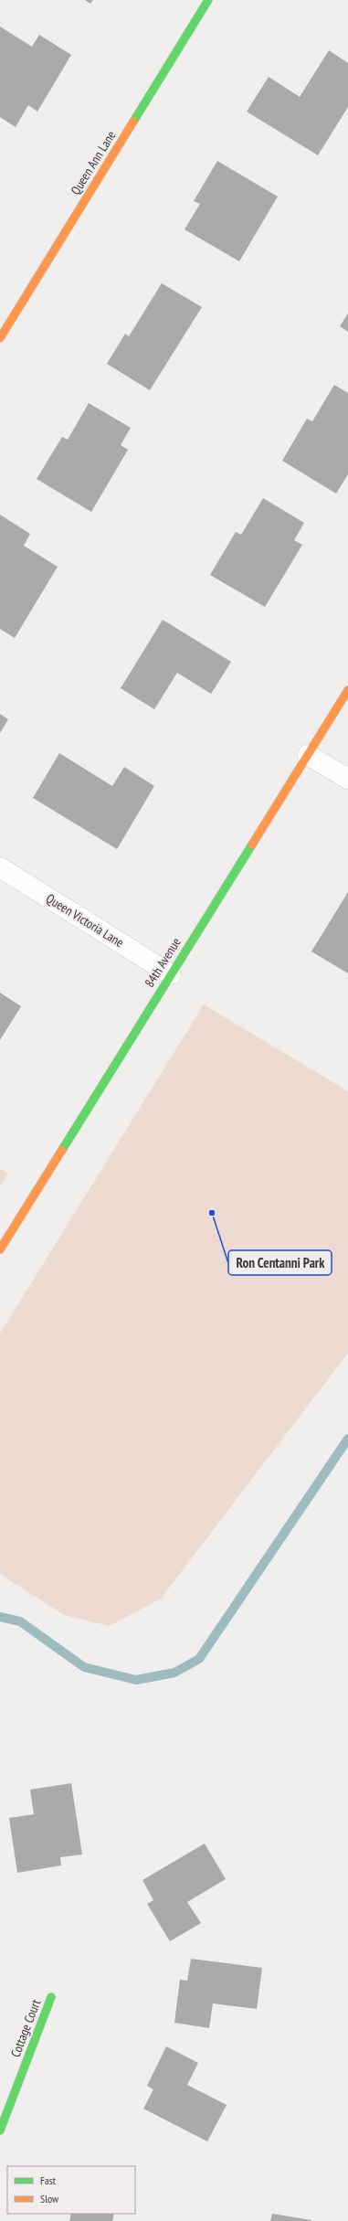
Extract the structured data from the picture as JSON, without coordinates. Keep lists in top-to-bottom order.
{
  "streets": {
    "street": [
      "Queen Ann Lane",
      "Queen Victoria Lane",
      "84th Avenue",
      "Cottage Court"
    ]
  },
  "crossings": [
    ["Queen Victoria Lane", "84th Avenue"]
  ],
  "places": ["Ron Centanni Park"],
  "legend": ["Fast", "Slow"]
}
